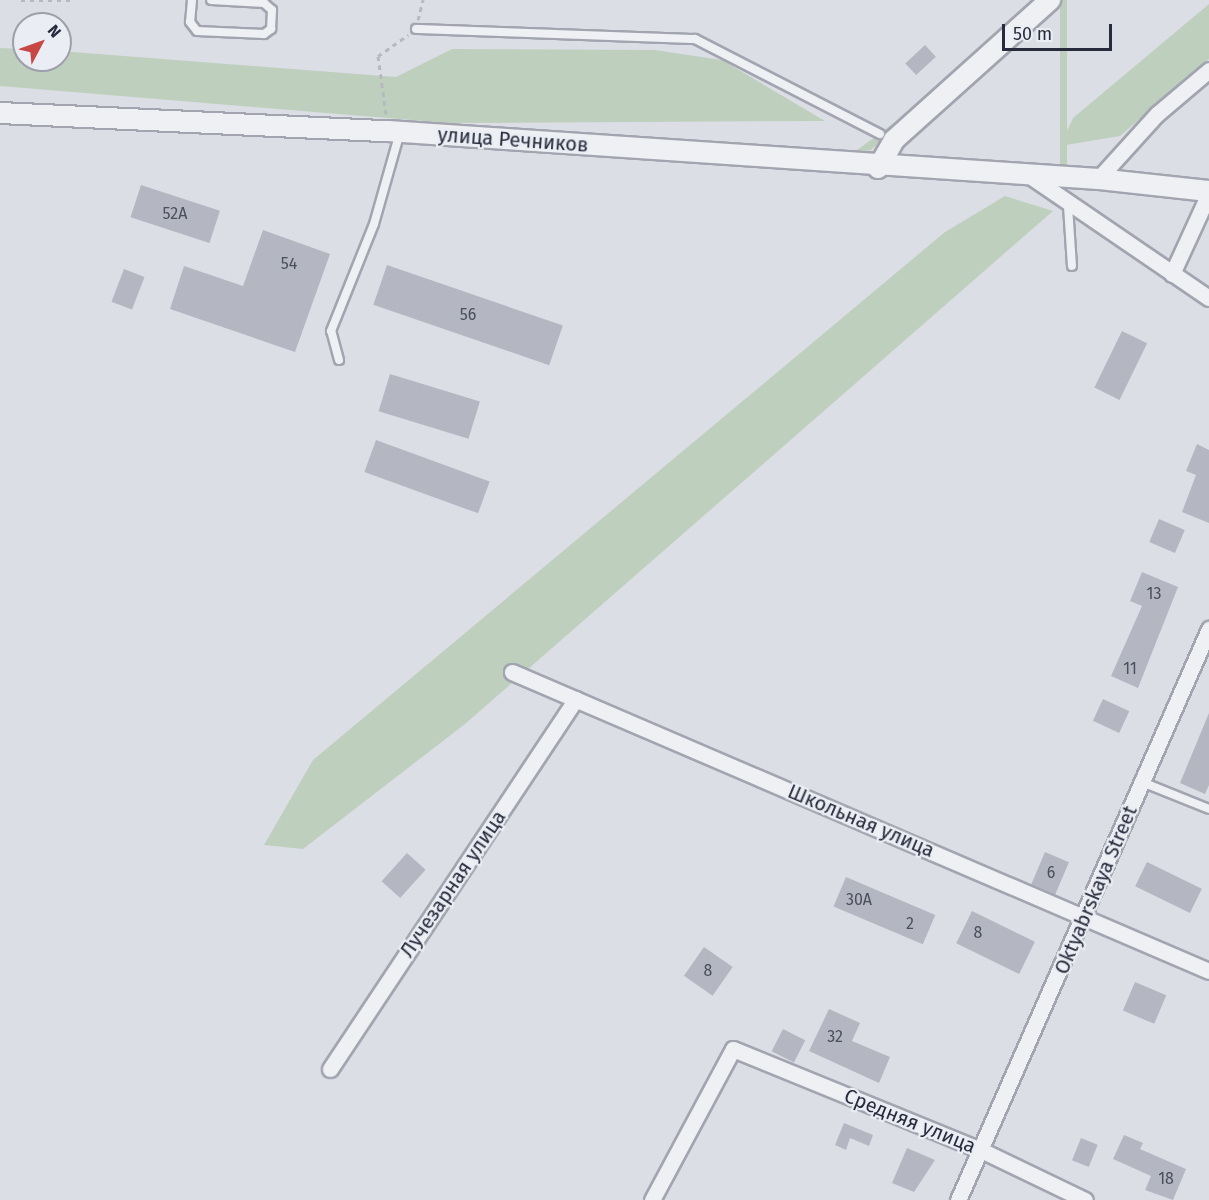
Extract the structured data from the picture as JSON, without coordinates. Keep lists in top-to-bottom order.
{
  "streets": {
    "street": [
      "улица Речников",
      "Школьная улица",
      "Лучезарная улица",
      "Oktyabrskaya Street",
      "Средняя улица"
    ]
  },
  "crossings": [
    ["Школьная улица", "Лучезарная улица"],
    ["Школьная улица", "Oktyabrskaya Street"],
    ["Oktyabrskaya Street", "Средняя улица"]
  ],
  "house_numbers": [
    "52А",
    "54",
    "56",
    "13",
    "11",
    "6",
    "30А",
    "2",
    "8",
    "8",
    "32",
    "18"
  ],
  "scale_bar": "50 m",
  "north": "top right"
}
